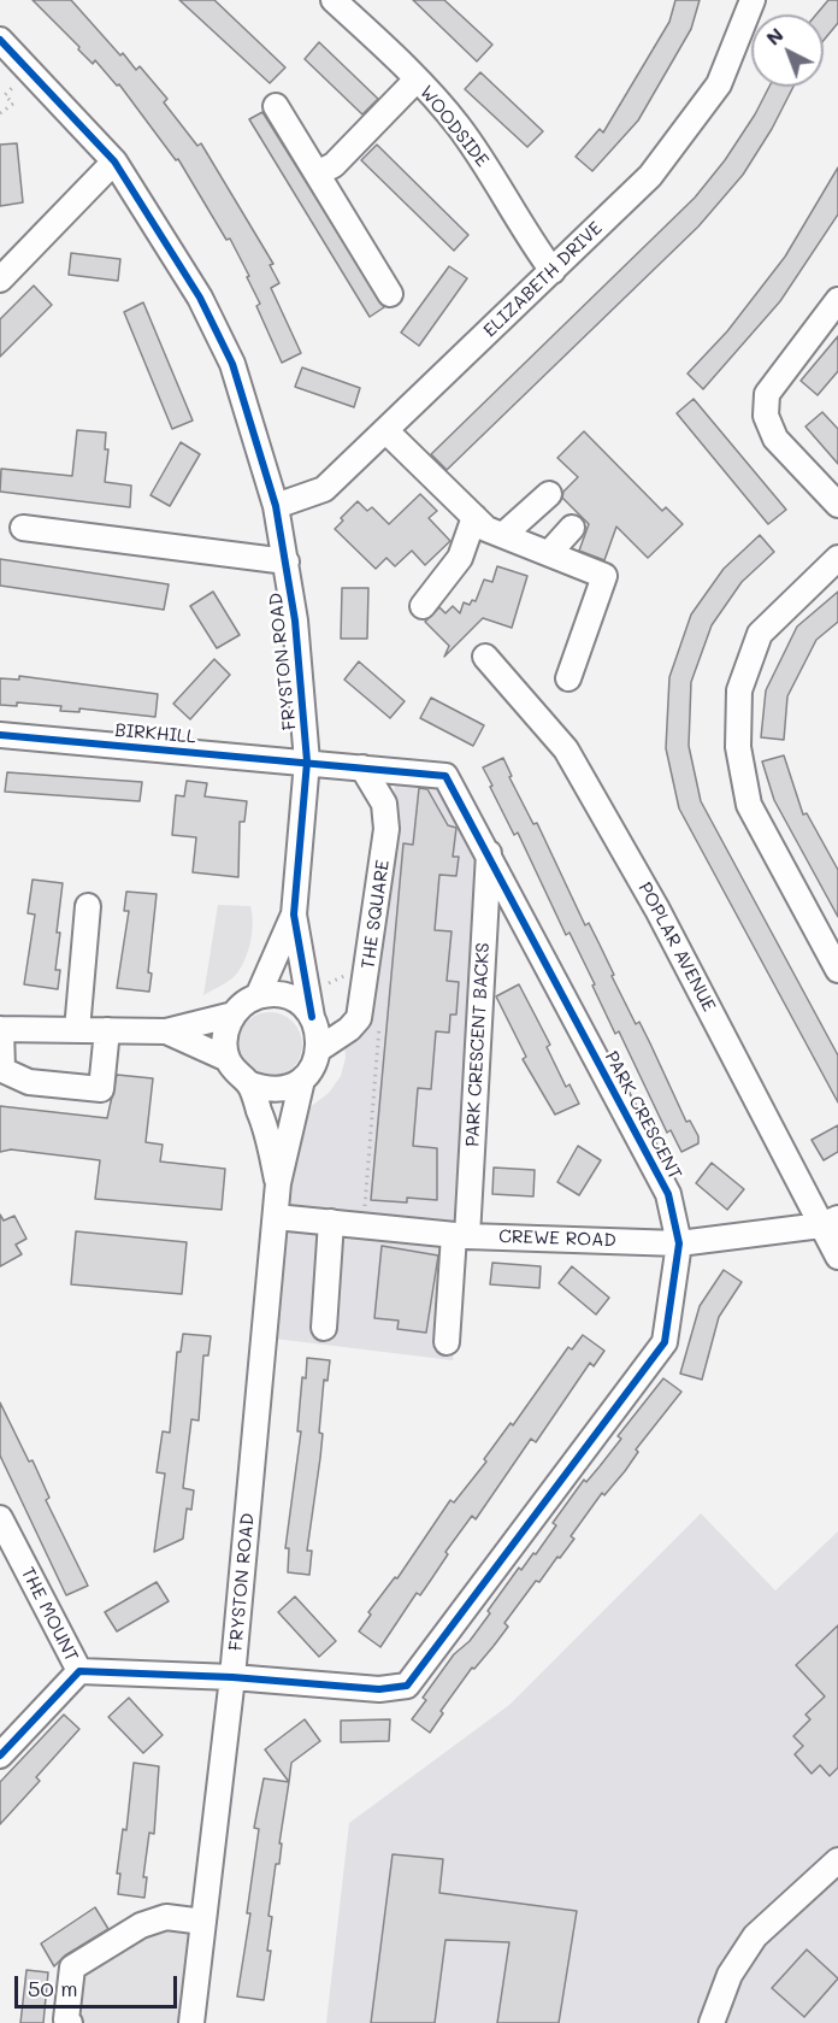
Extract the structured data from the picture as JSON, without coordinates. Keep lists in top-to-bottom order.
{
  "streets": {
    "street": [
      "WOODSIDE",
      "ELIZABETH DRIVE",
      "FRYSTON ROAD",
      "BIRKHILL",
      "THE SQUARE",
      "POPLAR AVENUE",
      "PARK CRESCENT BACKS",
      "PARK CRESCENT",
      "CREWE ROAD",
      "THE MOUNT"
    ]
  },
  "crossings": [
    ["WOODSIDE", "ELIZABETH DRIVE"],
    ["ELIZABETH DRIVE", "FRYSTON ROAD"],
    ["FRYSTON ROAD", "BIRKHILL"],
    ["FRYSTON ROAD", "THE SQUARE"],
    ["FRYSTON ROAD", "PARK CRESCENT"],
    ["FRYSTON ROAD", "CREWE ROAD"],
    ["BIRKHILL", "PARK CRESCENT"],
    ["THE SQUARE", "PARK CRESCENT"],
    ["POPLAR AVENUE", "CREWE ROAD"],
    ["PARK CRESCENT BACKS", "PARK CRESCENT"],
    ["PARK CRESCENT BACKS", "CREWE ROAD"],
    ["PARK CRESCENT", "CREWE ROAD"]
  ],
  "scale_bar": "50 m",
  "north": "top left"
}
